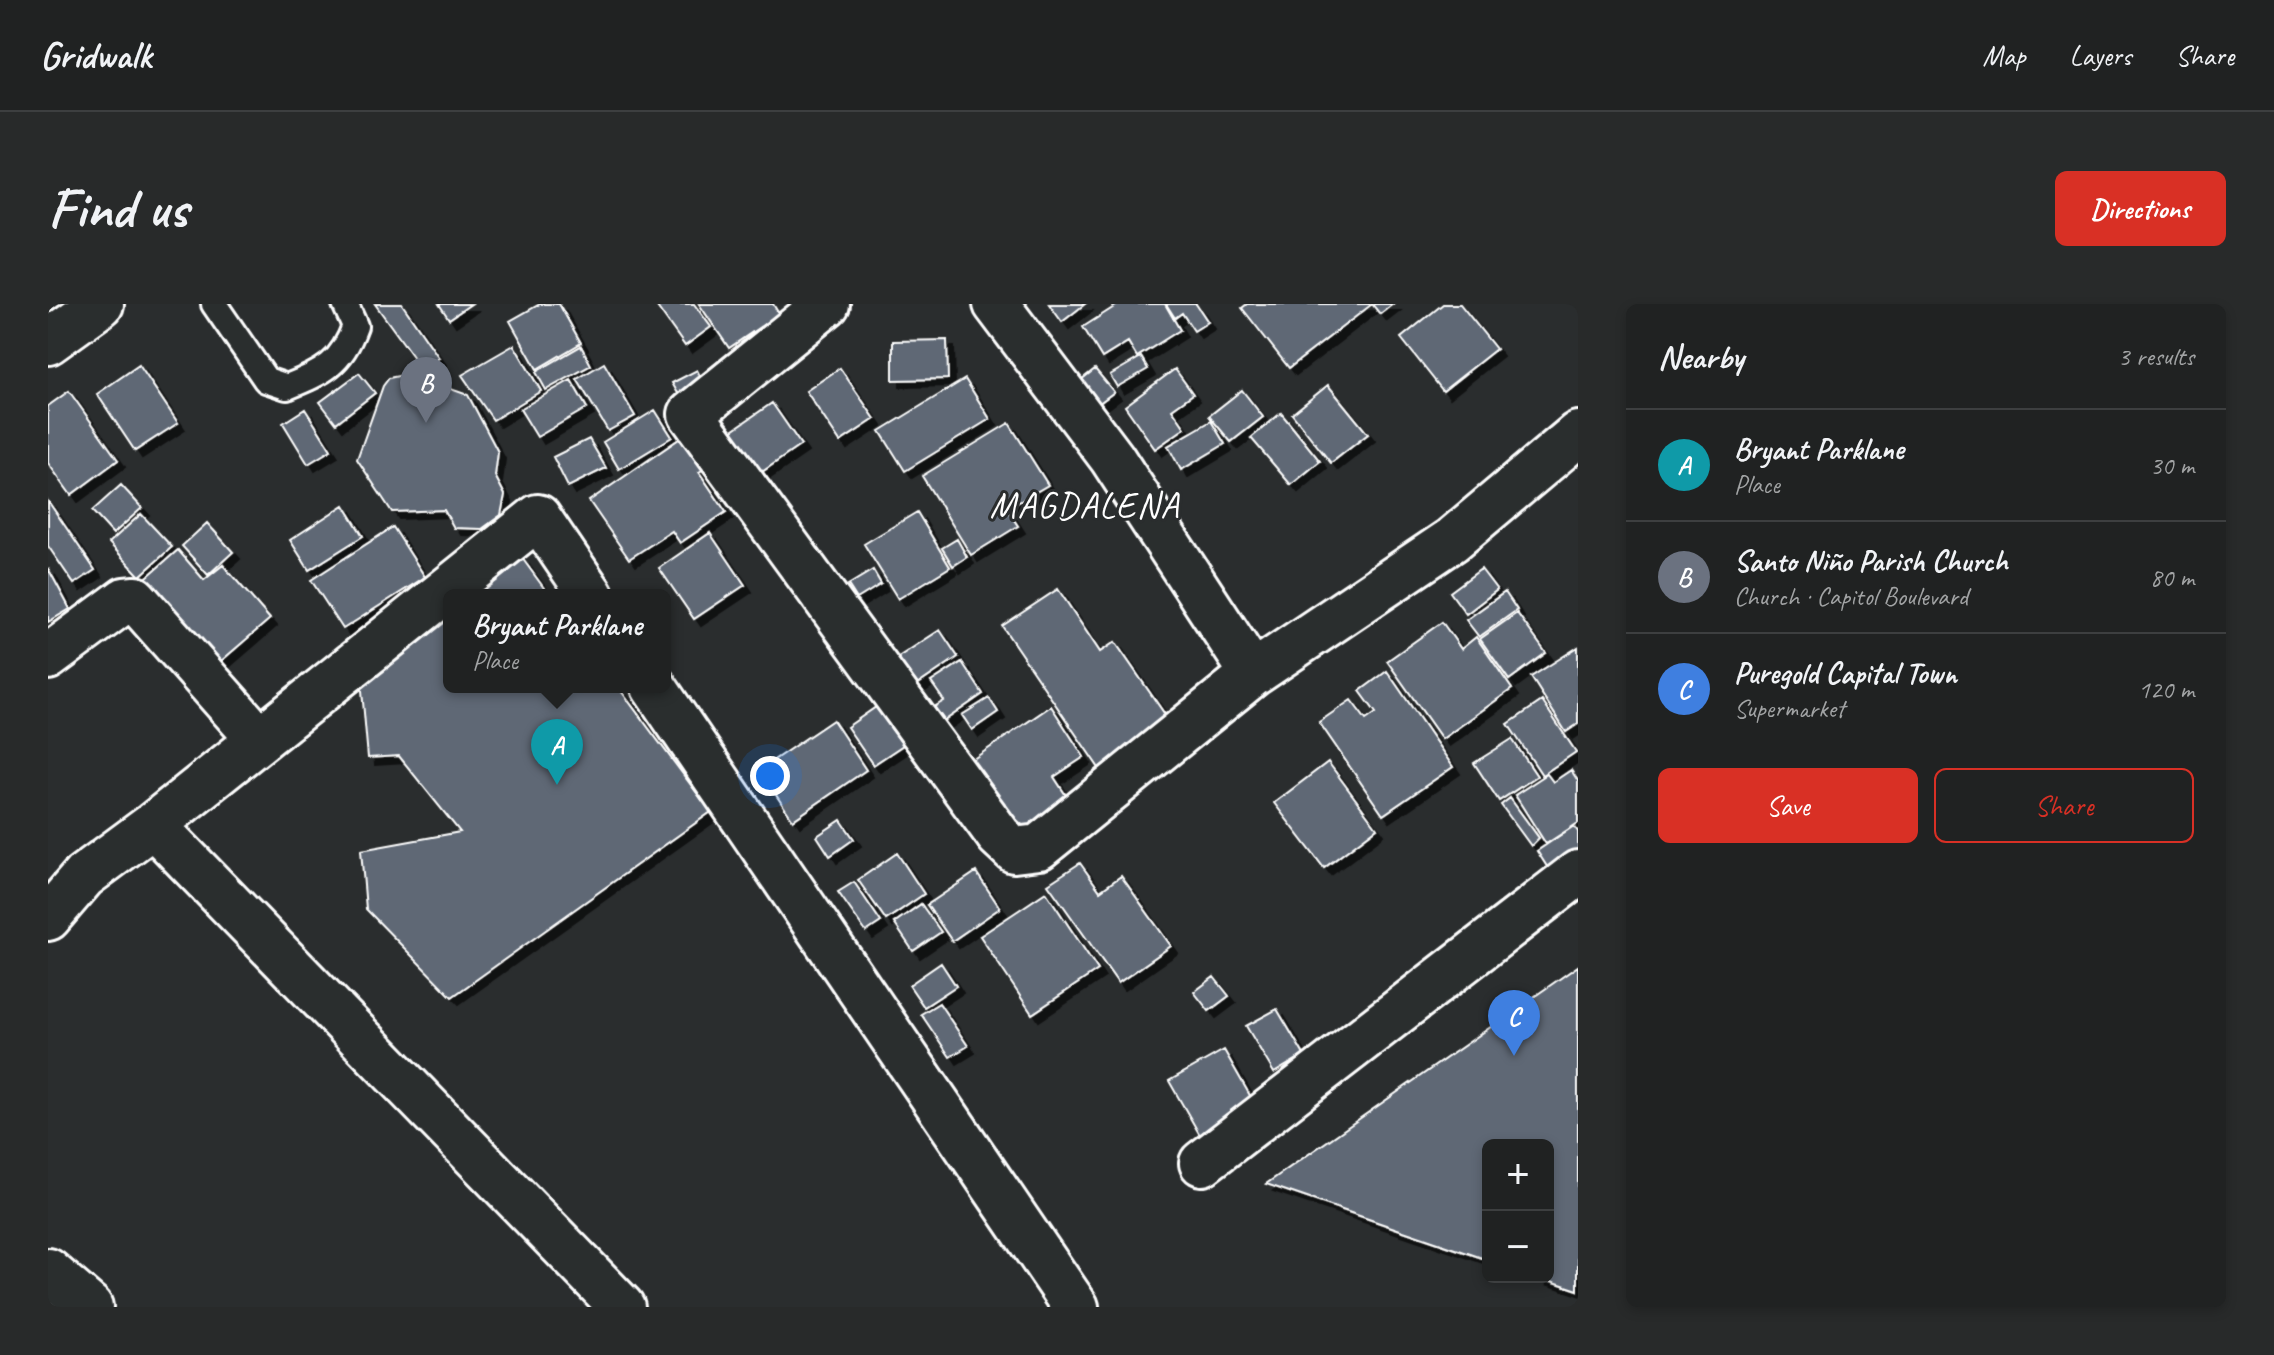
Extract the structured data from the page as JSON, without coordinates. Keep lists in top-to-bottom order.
{
  "districts": ["MAGDALENA"],
  "page": {
    "header": "Gridwalk",
    "nav": ["Map", "Layers", "Share"],
    "buttons": [
      "Directions",
      ["Save", "Share"]
    ],
    "title": "Find us",
    "heading": ["Nearby", "3 results"],
    "pins": ["B", "A", "C"],
    "list": [
      {
        "mark": "A",
        "name": "Bryant Parklane",
        "note": "Place",
        "value": "30 m"
      },
      {
        "mark": "B",
        "name": "Santo Niño Parish Church",
        "note": "Church · Capitol Boulevard",
        "value": "80 m"
      },
      {
        "mark": "C",
        "name": "Puregold Capital Town",
        "note": "Supermarket",
        "value": "120 m"
      }
    ],
    "popup": ["Bryant Parklane", "Place"],
    "map_buttons": ["+", "−"]
  }
}
